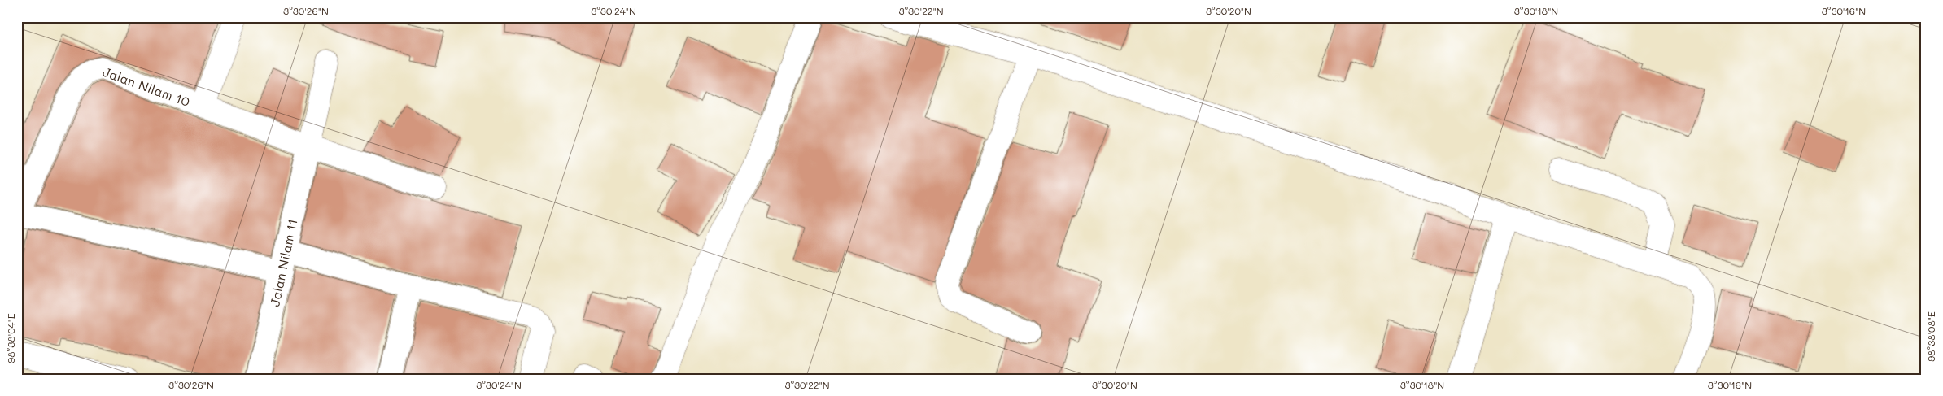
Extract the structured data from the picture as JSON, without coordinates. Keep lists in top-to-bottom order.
{
  "streets": {
    "street": ["Jalan Nilam 10", "Jalan Nilam 11"]
  },
  "crossings": [
    ["Jalan Nilam 10", "Jalan Nilam 11"]
  ],
  "coordinates": [
    "3°30'26\"N",
    "3°30'24\"N",
    "3°30'22\"N",
    "3°30'20\"N",
    "3°30'18\"N",
    "3°30'16\"N",
    "98°38'08\"E",
    "98°38'04\"E"
  ]
}
